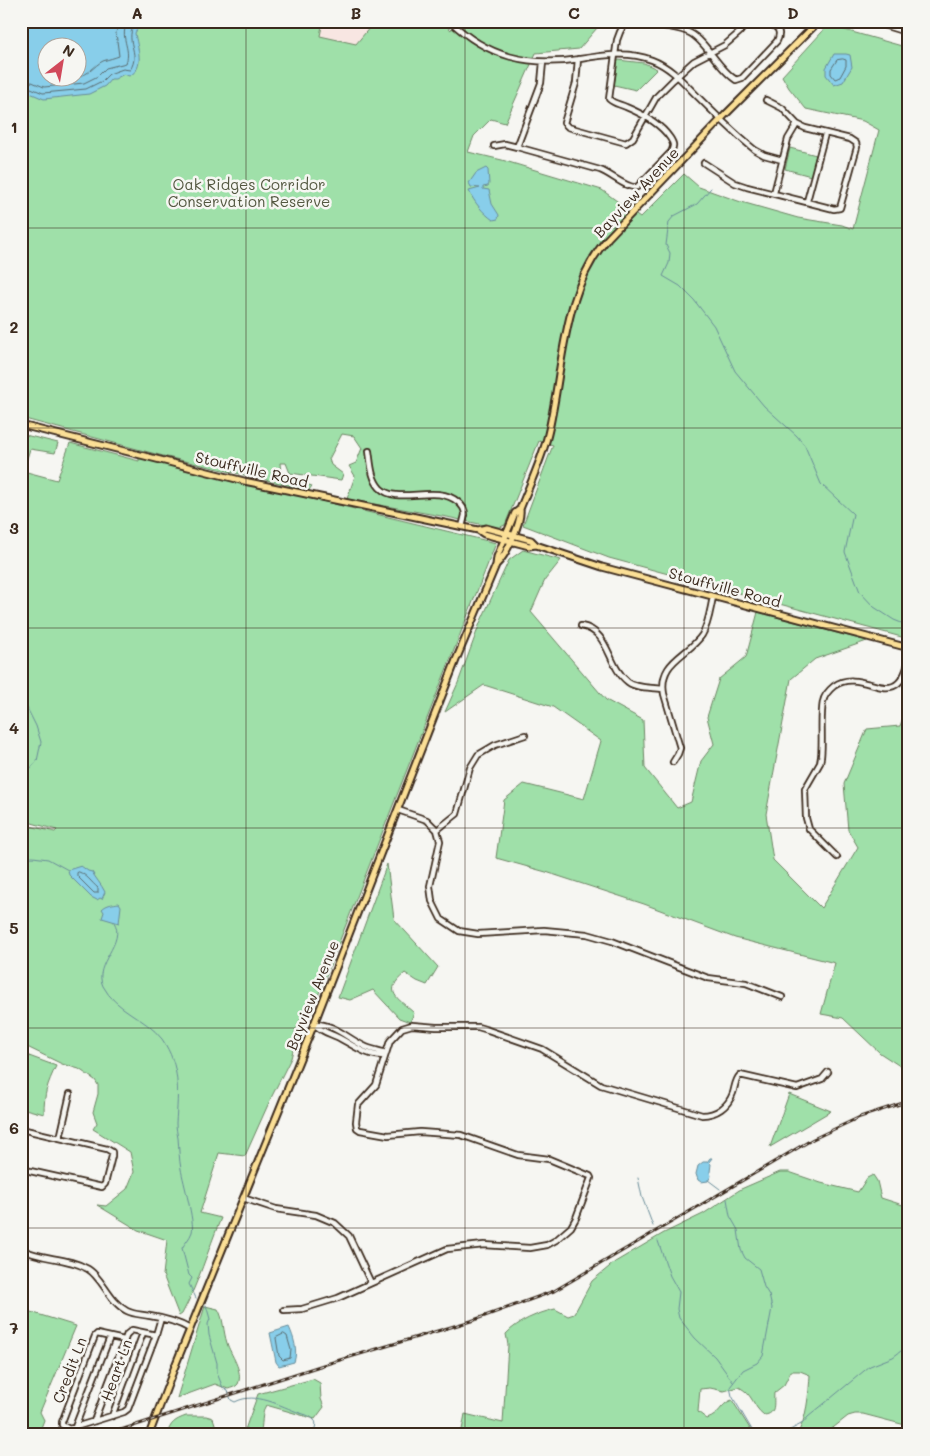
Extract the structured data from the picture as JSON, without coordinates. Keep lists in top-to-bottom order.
{
  "streets": {
    "main road": ["Bayview Avenue", "Stouffville Road"],
    "street": ["Credit Ln", "Heart Ln"]
  },
  "crossings": [
    ["Bayview Avenue", "Stouffville Road"]
  ],
  "parks": ["Oak Ridges Corridor Conservation Reserve"],
  "north": "top right",
  "grid": {
    "columns": [
      "A",
      "B",
      "C",
      "D"
    ],
    "rows": [
      "1",
      "2",
      "3",
      "4",
      "5",
      "6",
      "7"
    ]
  }
}
